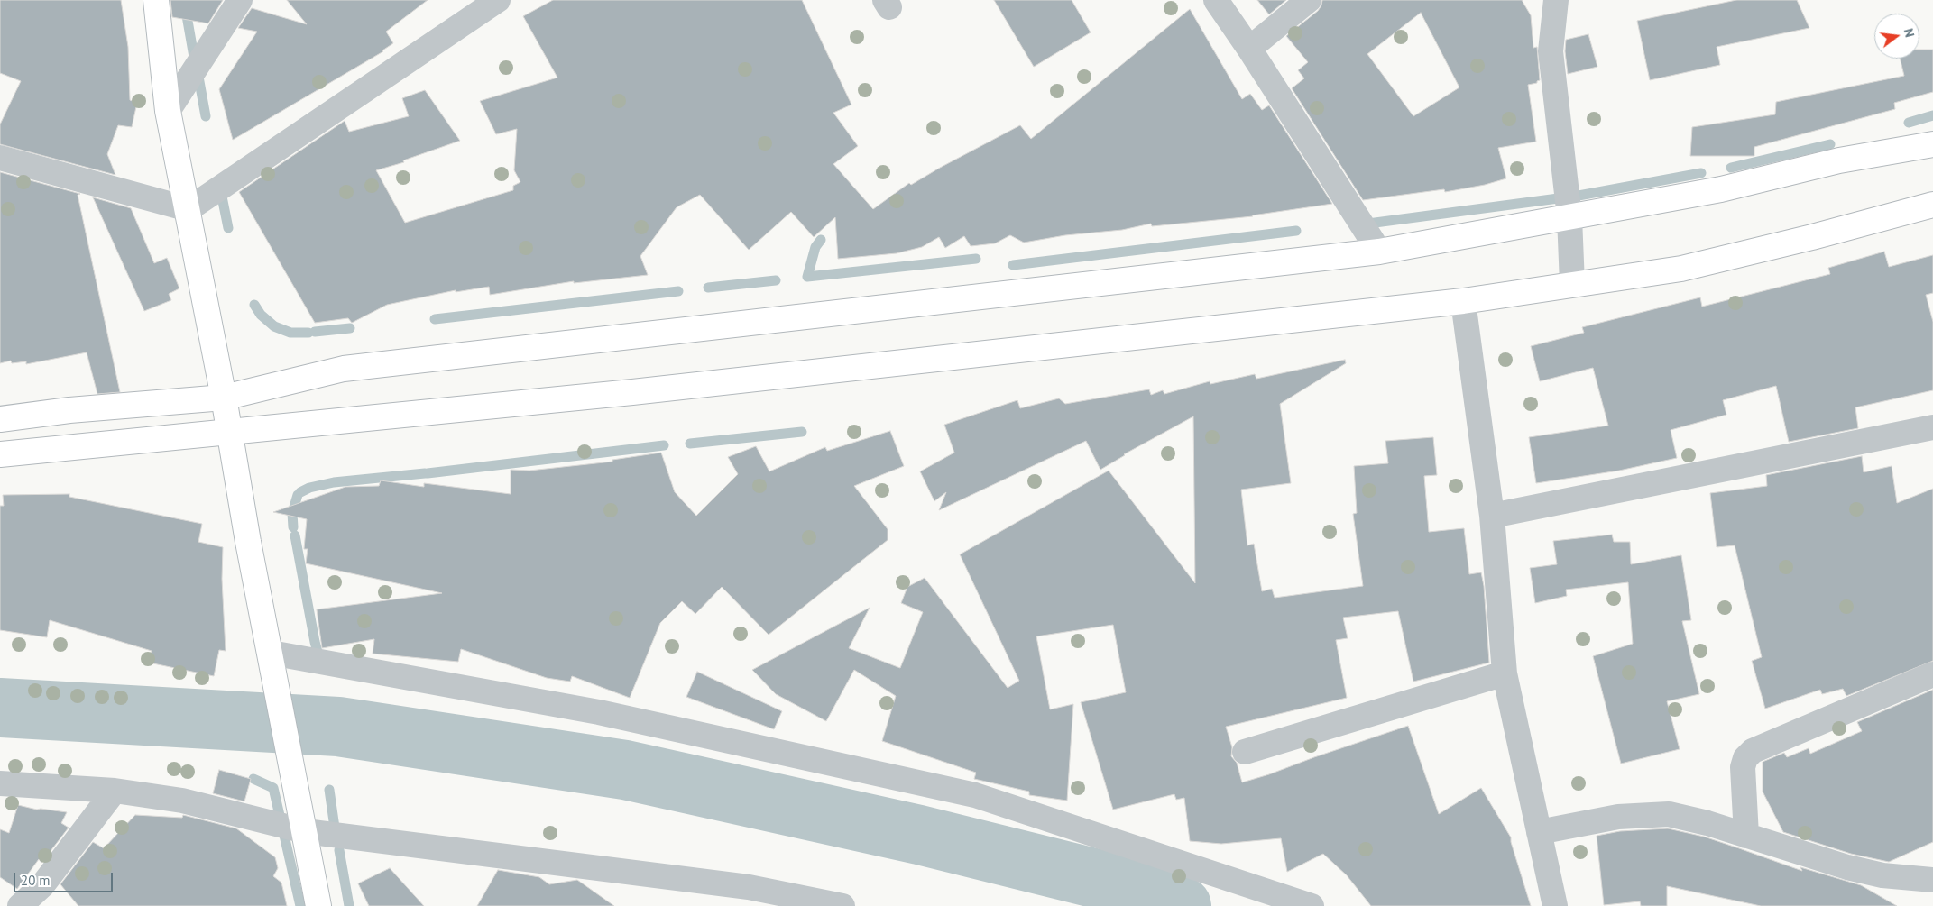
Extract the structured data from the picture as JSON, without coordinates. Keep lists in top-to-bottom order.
{
  "scale_bar": "20 m",
  "north": "right"
}
